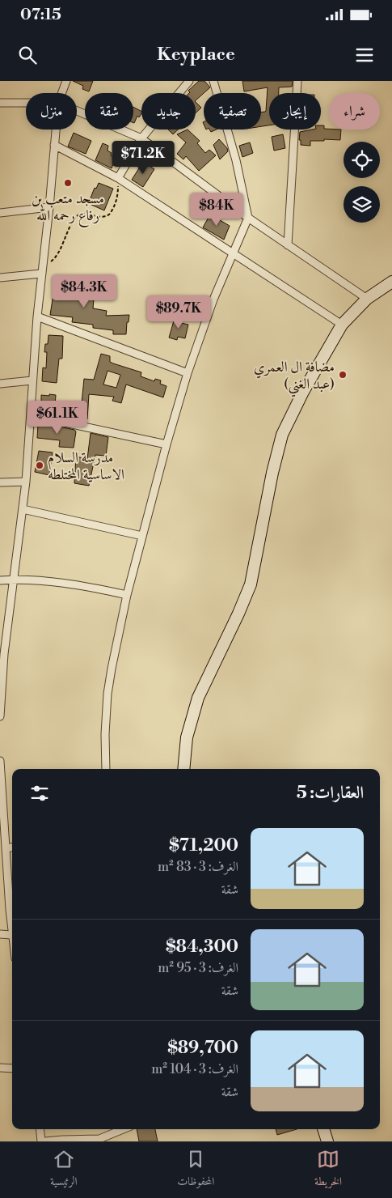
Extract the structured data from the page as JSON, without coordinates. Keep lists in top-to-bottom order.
{
  "places": ["مسجد متعب بن رفاع رحمه الله", "مضافة ال العمري (عبد الغني)", "مدرسة السلام الاساسية المختلطه"],
  "page": {
    "status": "07:15",
    "header": "Keyplace",
    "chip": [
      "شراء",
      "إيجار",
      "تصفية",
      "جديد",
      "شقة",
      "منزل"
    ],
    "price": [
      "$71.2K",
      "$84K",
      "$84.3K",
      "$89.7K",
      "$61.1K"
    ],
    "heading": "العقارات: 5",
    "list": [
      {
        "name": "$71,200",
        "note": "الغرف: 3 · 83 m² · شقة"
      },
      {
        "name": "$84,300",
        "note": "الغرف: 3 · 95 m² · شقة"
      },
      {
        "name": "$89,700",
        "note": "الغرف: 3 · 104 m² · شقة"
      }
    ],
    "tabs": ["الخريطة", "المحفوظات", "الرئيسية"]
  }
}
